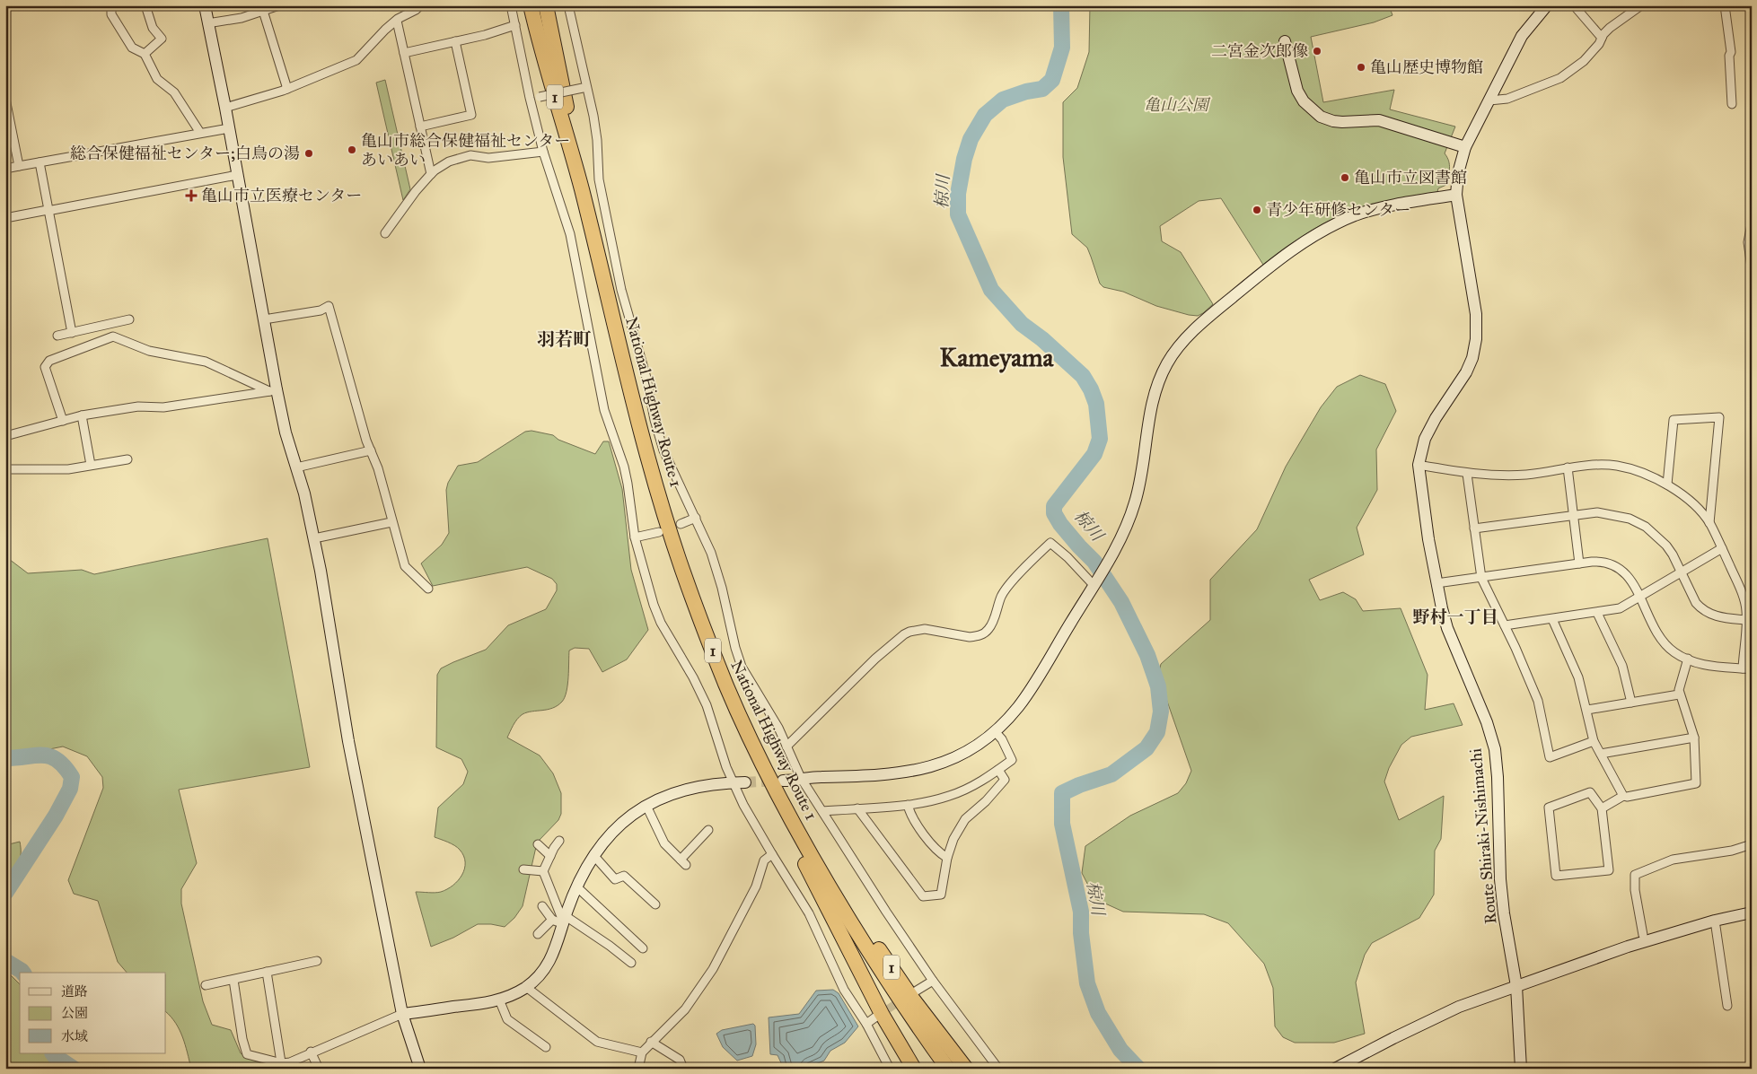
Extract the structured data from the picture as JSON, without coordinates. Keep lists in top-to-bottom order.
{
  "streets": {
    "highway": ["1", "National Highway Route 1"],
    "street": ["Route Shiraki-Nishimachi"]
  },
  "crossings": [
    ["1", "National Highway Route 1"]
  ],
  "districts": ["羽若町", "Kameyama", "野村一丁目"],
  "water": ["椋川"],
  "parks": ["亀山公園"],
  "places": {
    "other": [
      "二宮金次郎像",
      "亀山歴史博物館",
      "亀山市総合保健福祉センター あいあい",
      "総合保健福祉センター;白鳥の湯",
      "亀山市立図書館",
      "青少年研修センター"
    ],
    "health": ["亀山市立医療センター"]
  },
  "legend": ["道路", "公園", "水域"]
}
